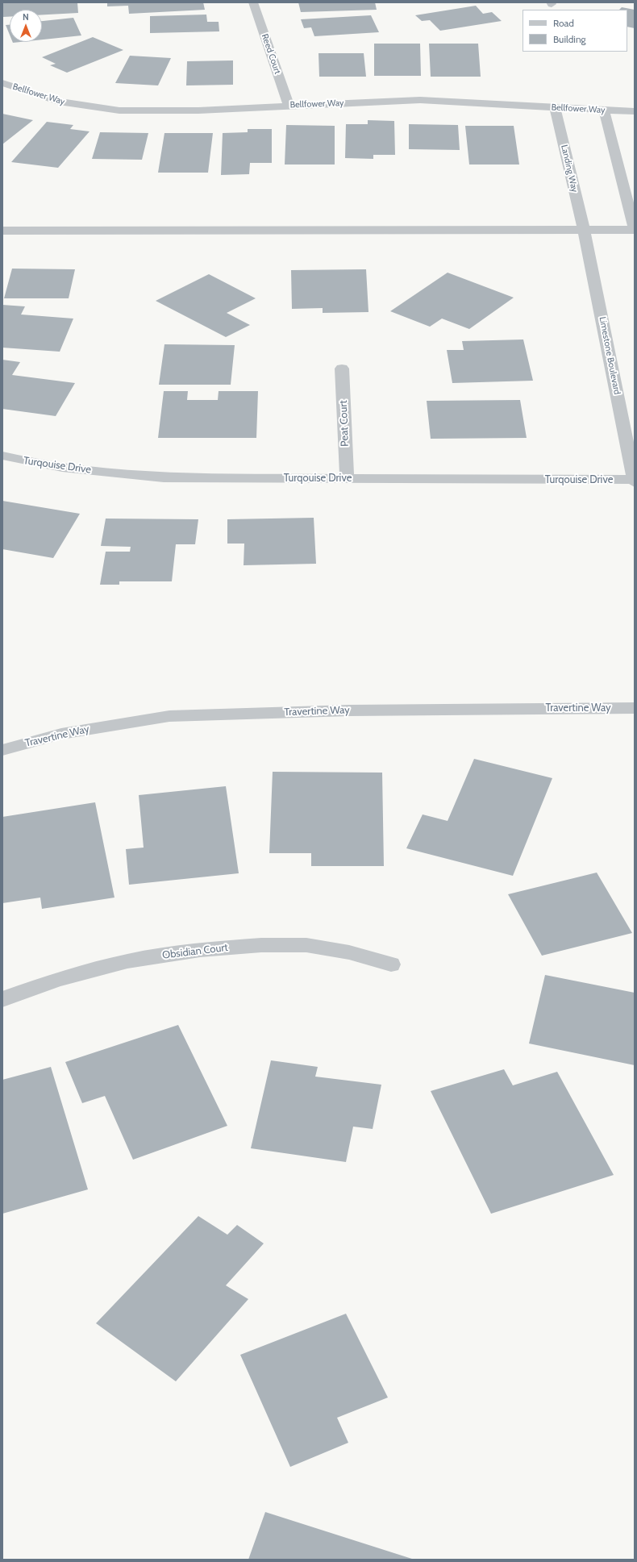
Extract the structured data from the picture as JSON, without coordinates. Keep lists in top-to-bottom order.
{
  "streets": {
    "street": [
      "Reed Court",
      "Bellfower Way",
      "Landing Way",
      "Limestone Boulevard",
      "Peat Court",
      "Turqouise Drive",
      "Travertine Way",
      "Obsidian Court"
    ]
  },
  "crossings": [
    ["Reed Court", "Bellfower Way"],
    ["Bellfower Way", "Landing Way"],
    ["Landing Way", "Limestone Boulevard"],
    ["Limestone Boulevard", "Turqouise Drive"],
    ["Peat Court", "Turqouise Drive"]
  ],
  "legend": ["Road", "Building"],
  "north": "top"
}
